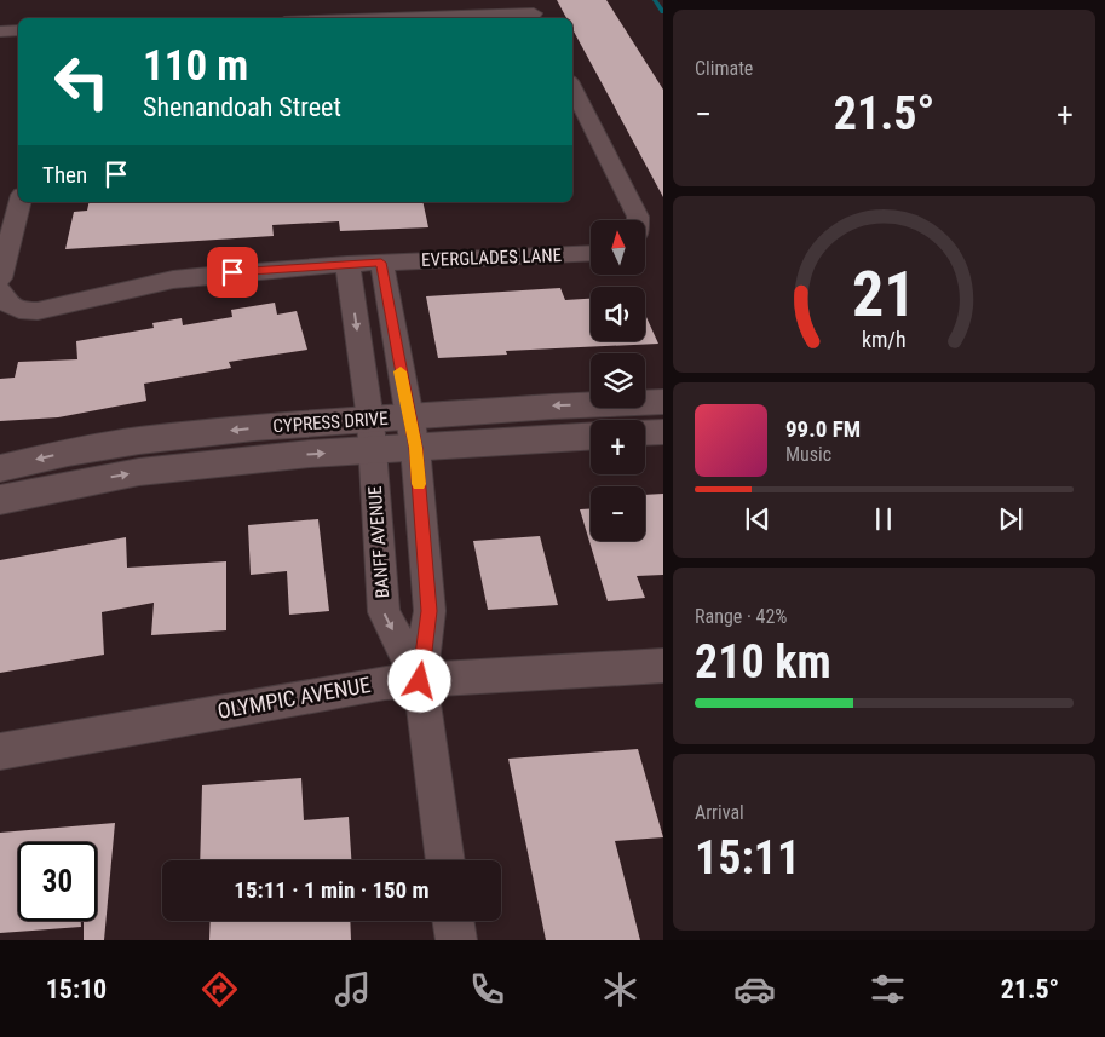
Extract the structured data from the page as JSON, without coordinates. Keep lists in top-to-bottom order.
{
  "streets": {
    "street": [
      "EVERGLADES LANE",
      "CYPRESS DRIVE",
      "BANFF AVENUE",
      "OLYMPIC AVENUE"
    ]
  },
  "crossings": [
    ["EVERGLADES LANE", "BANFF AVENUE"],
    ["CYPRESS DRIVE", "BANFF AVENUE"],
    ["BANFF AVENUE", "OLYMPIC AVENUE"]
  ],
  "north": "top",
  "page": {
    "tile": [
      "Climate",
      ["Range · 42%", "210 km"],
      ["Arrival", "15:11"]
    ],
    "turn": ["110 m", "Shenandoah Street"],
    "heat": ["−", "21.5°", "+"],
    "then": "Then",
    "map_buttons": ["+", "−"],
    "song": ["99.0 FM", "Music"],
    "limit": "30",
    "trip": "15:11 · 1 min · 150 m",
    "tabs": ["15:10", "21.5°"],
    "gauge": ["21", "km/h"]
  }
}
